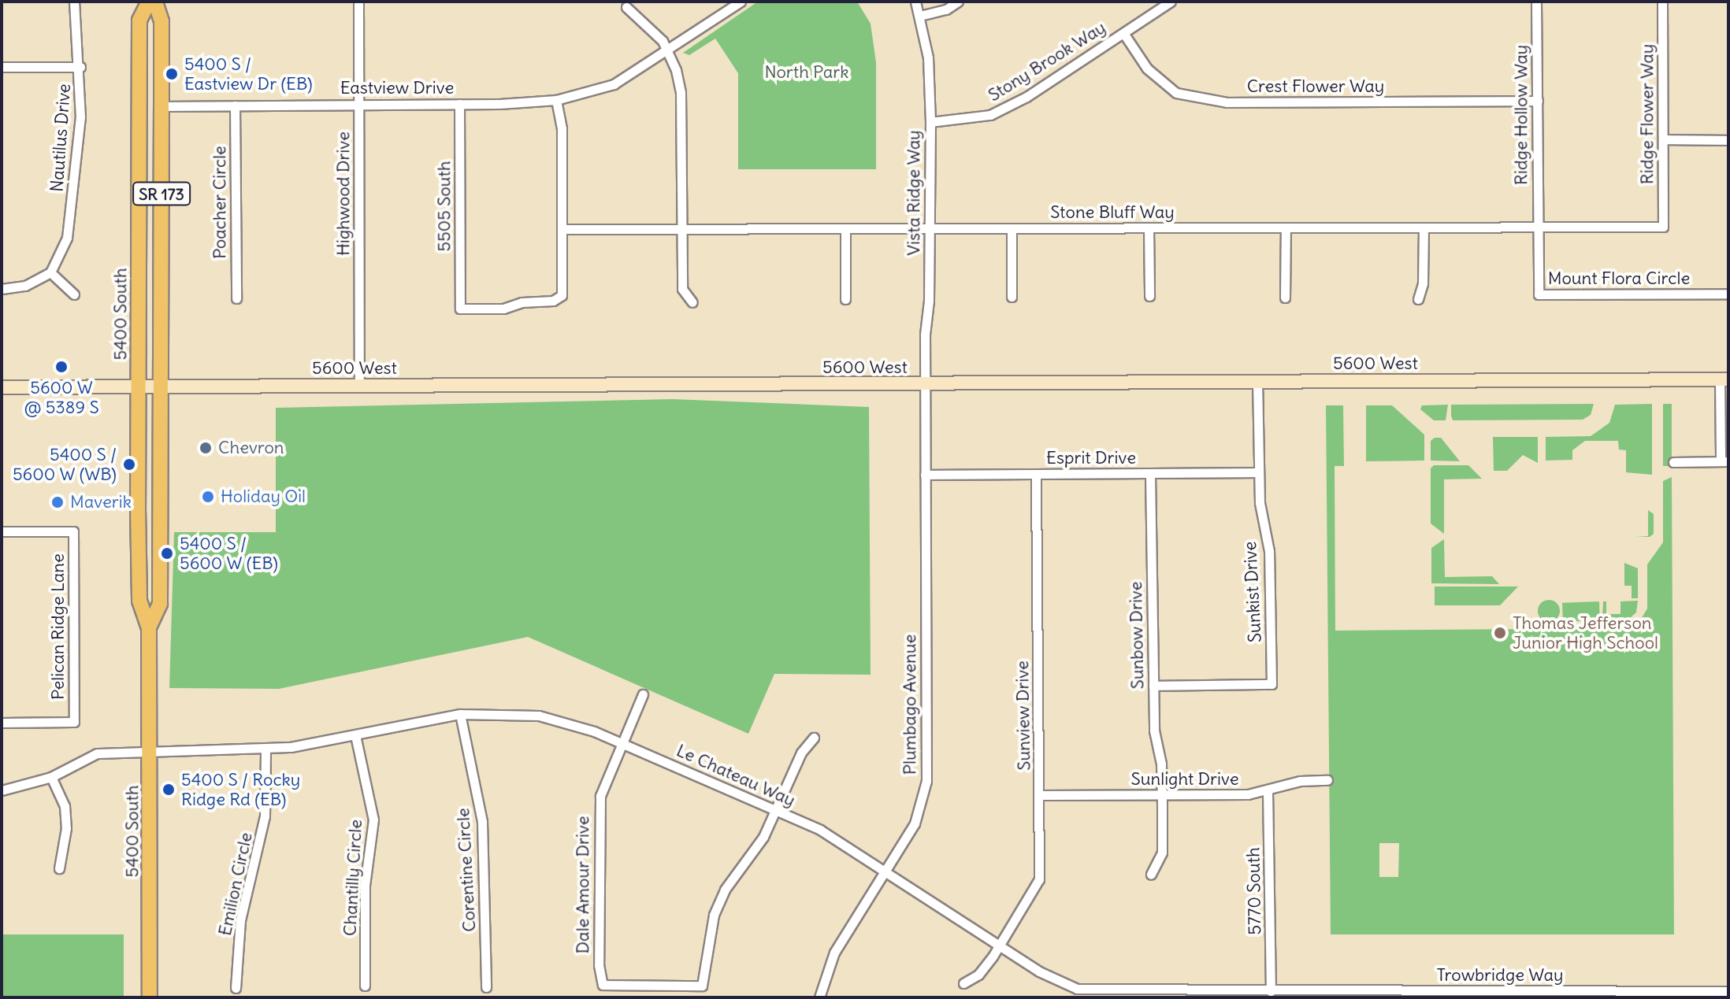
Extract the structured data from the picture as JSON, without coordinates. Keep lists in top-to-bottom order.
{
  "streets": {
    "main road": ["SR 173", "5400 South", "5600 West"],
    "street": [
      "Stony Brook Way",
      "Crest Flower Way",
      "Eastview Drive",
      "Ridge Flower Way",
      "Ridge Hollow Way",
      "Nautilus Drive",
      "Vista Ridge Way",
      "Highwood Drive",
      "Poacher Circle",
      "5505 South",
      "Stone Bluff Way",
      "Mount Flora Circle",
      "Esprit Drive",
      "Sunkist Drive",
      "Pelican Ridge Lane",
      "Sunbow Drive",
      "Plumbago Avenue",
      "Sunview Drive",
      "Le Chateau Way",
      "Sunlight Drive",
      "Corentine Circle",
      "Chantilly Circle",
      "Emilion Circle",
      "Dale Amour Drive",
      "5770 South",
      "Trowbridge Way"
    ]
  },
  "crossings": [
    ["Stony Brook Way", "Crest Flower Way"],
    ["Stony Brook Way", "Vista Ridge Way"],
    ["Crest Flower Way", "Ridge Hollow Way"],
    ["Eastview Drive", "Highwood Drive"],
    ["Eastview Drive", "Poacher Circle"],
    ["Eastview Drive", "5505 South"],
    ["Eastview Drive", "5400 South"],
    ["Ridge Flower Way", "Stone Bluff Way"],
    ["Ridge Hollow Way", "Stone Bluff Way"],
    ["Ridge Hollow Way", "Mount Flora Circle"],
    ["Vista Ridge Way", "Stone Bluff Way"],
    ["Vista Ridge Way", "5600 West"],
    ["Vista Ridge Way", "Plumbago Avenue"],
    ["Highwood Drive", "5600 West"],
    ["5505 South", "Stone Bluff Way"],
    ["Stone Bluff Way", "Mount Flora Circle"],
    ["5400 South", "5600 West"],
    ["5400 South", "Le Chateau Way"],
    ["5600 West", "Sunkist Drive"],
    ["5600 West", "Plumbago Avenue"],
    ["Esprit Drive", "Sunkist Drive"],
    ["Esprit Drive", "Sunbow Drive"],
    ["Esprit Drive", "Plumbago Avenue"],
    ["Esprit Drive", "Sunview Drive"],
    ["Sunkist Drive", "Sunbow Drive"],
    ["Sunbow Drive", "Sunlight Drive"],
    ["Plumbago Avenue", "Le Chateau Way"],
    ["Sunview Drive", "Le Chateau Way"],
    ["Sunview Drive", "Sunlight Drive"],
    ["Le Chateau Way", "Corentine Circle"],
    ["Le Chateau Way", "Chantilly Circle"],
    ["Le Chateau Way", "Emilion Circle"],
    ["Le Chateau Way", "Dale Amour Drive"],
    ["Le Chateau Way", "5770 South"],
    ["Le Chateau Way", "Trowbridge Way"],
    ["Sunlight Drive", "5770 South"],
    ["5770 South", "Trowbridge Way"]
  ],
  "parks": ["North Park"],
  "places": [
    "5400 S / Eastview Dr (EB)",
    "5600 W @ 5389 S",
    "Chevron",
    "5400 S / 5600 W (WB)",
    "Holiday Oil",
    "Maverik",
    "5400 S / 5600 W (EB)",
    "Thomas Jefferson Junior High School",
    "5400 S / Rocky Ridge Rd (EB)"
  ]
}
